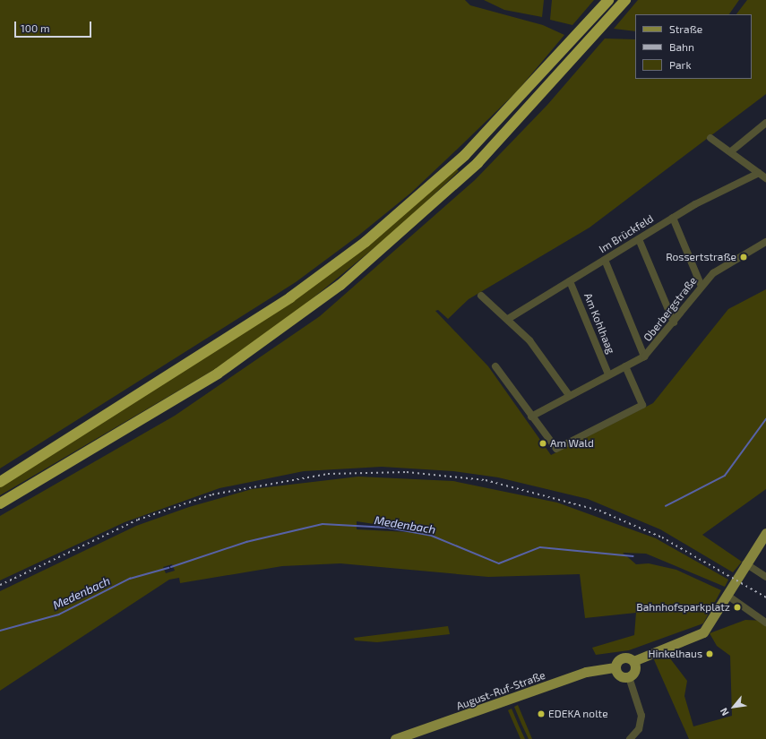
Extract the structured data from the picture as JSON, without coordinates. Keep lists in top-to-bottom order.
{
  "streets": {
    "main road": ["August-Ruf-Straße"],
    "street": ["Im Brückfeld", "Oberbergstraße", "Am Kohlhaag"]
  },
  "crossings": [
    ["Im Brückfeld", "Am Kohlhaag"],
    ["Oberbergstraße", "Am Kohlhaag"]
  ],
  "water": ["Medenbach"],
  "places": [
    "Rossertstraße",
    "Am Wald",
    "Bahnhofsparkplatz",
    "Hinkelhaus",
    "EDEKA nolte"
  ],
  "legend": ["Straße", "Bahn", "Park"],
  "scale_bar": "100 m",
  "north": "bottom left"
}
